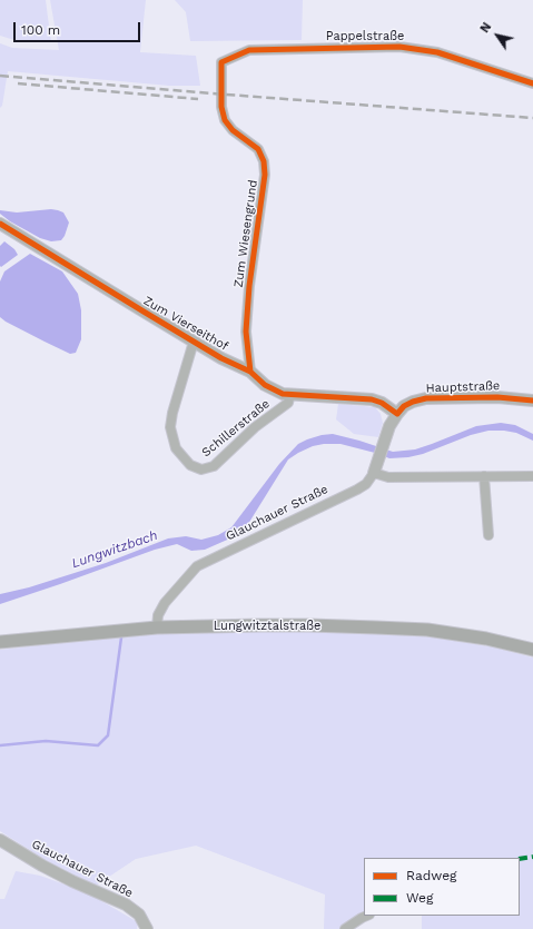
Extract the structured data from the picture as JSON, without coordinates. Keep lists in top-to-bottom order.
{
  "streets": {
    "main road": ["Lungwitztalstraße"],
    "street": [
      "Pappelstraße",
      "Zum Wiesengrund",
      "Zum Vierseithof",
      "Hauptstraße",
      "Schillerstraße",
      "Glauchauer Straße"
    ]
  },
  "crossings": [
    ["Pappelstraße", "Zum Wiesengrund"],
    ["Zum Wiesengrund", "Zum Vierseithof"],
    ["Zum Vierseithof", "Hauptstraße"],
    ["Zum Vierseithof", "Schillerstraße"],
    ["Zum Vierseithof", "Glauchauer Straße"],
    ["Hauptstraße", "Glauchauer Straße"],
    ["Glauchauer Straße", "Lungwitztalstraße"]
  ],
  "water": ["Lungwitzbach"],
  "legend": ["Radweg", "Weg"],
  "scale_bar": "100 m",
  "north": "top left"
}
